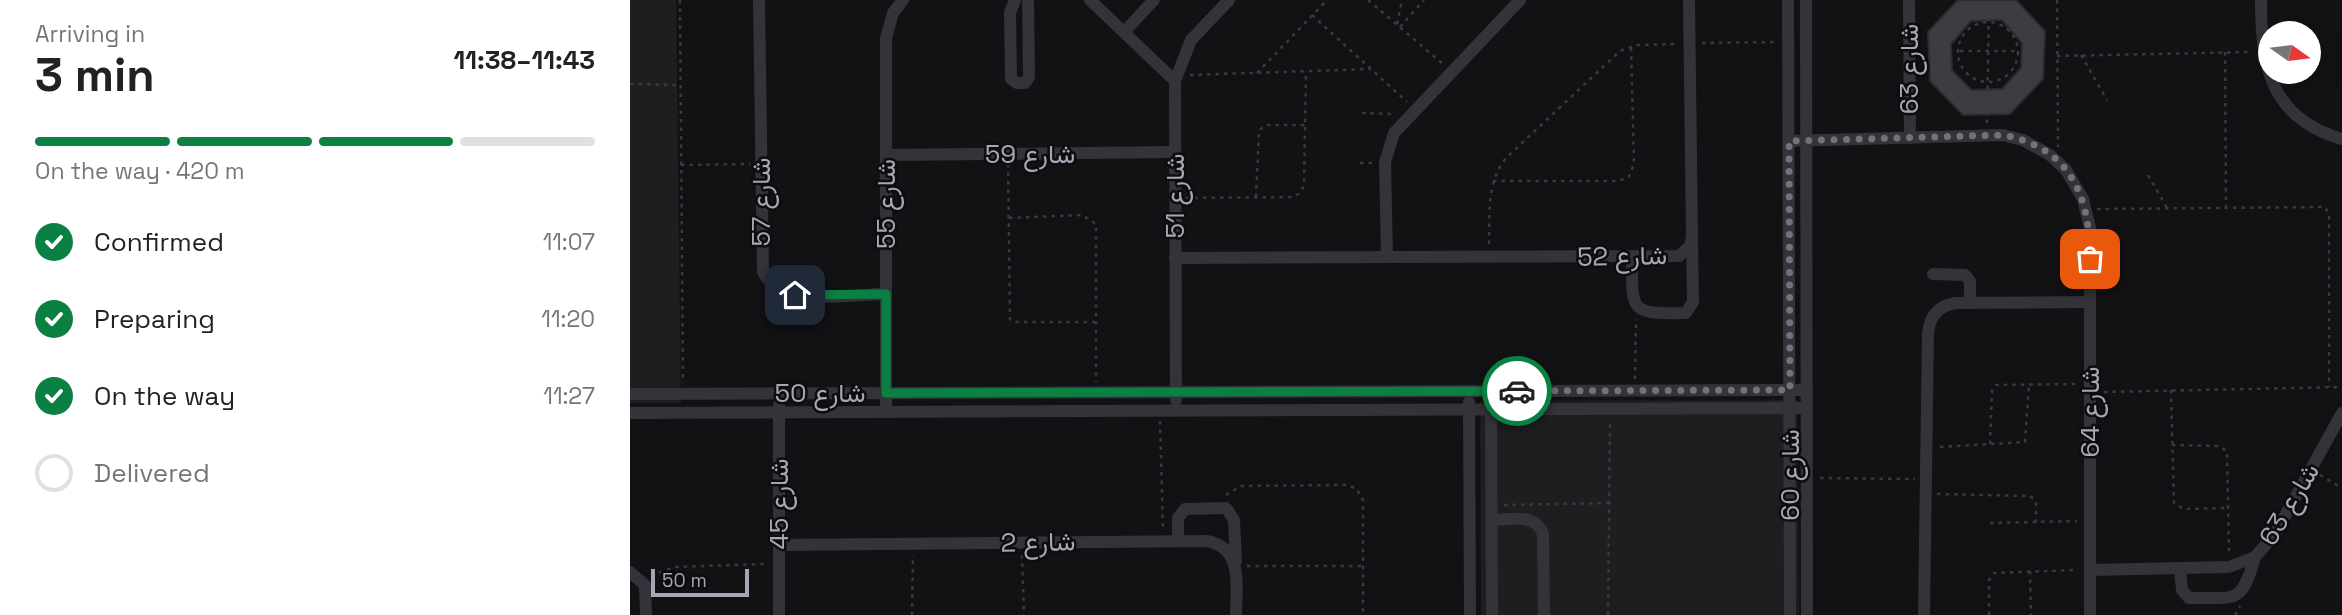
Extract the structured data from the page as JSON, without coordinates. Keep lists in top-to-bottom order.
{
  "streets": {
    "street": [
      "شارع 63",
      "شارع 59",
      "شارع 51",
      "شارع 57",
      "شارع 55",
      "شارع 52",
      "شارع 50",
      "شارع 64",
      "شارع 60",
      "شارع 45",
      "شارع 2"
    ]
  },
  "crossings": [
    ["شارع 63", "شارع 64"],
    ["شارع 59", "شارع 51"],
    ["شارع 59", "شارع 55"],
    ["شارع 51", "شارع 52"],
    ["شارع 51", "شارع 50"],
    ["شارع 57", "شارع 55"],
    ["شارع 55", "شارع 50"],
    ["شارع 50", "شارع 60"],
    ["شارع 50", "شارع 45"],
    ["شارع 45", "شارع 2"]
  ],
  "scale_bar": "50 m",
  "north": "right",
  "page": {
    "heading": ["3 min", "Arriving in", "11:38–11:43"],
    "bar": "On the way · 420 m",
    "list": [
      ["Confirmed", "11:07"],
      ["Preparing", "11:20"],
      ["On the way", "11:27"],
      "Delivered"
    ],
    "scale": "50 m"
  }
}
